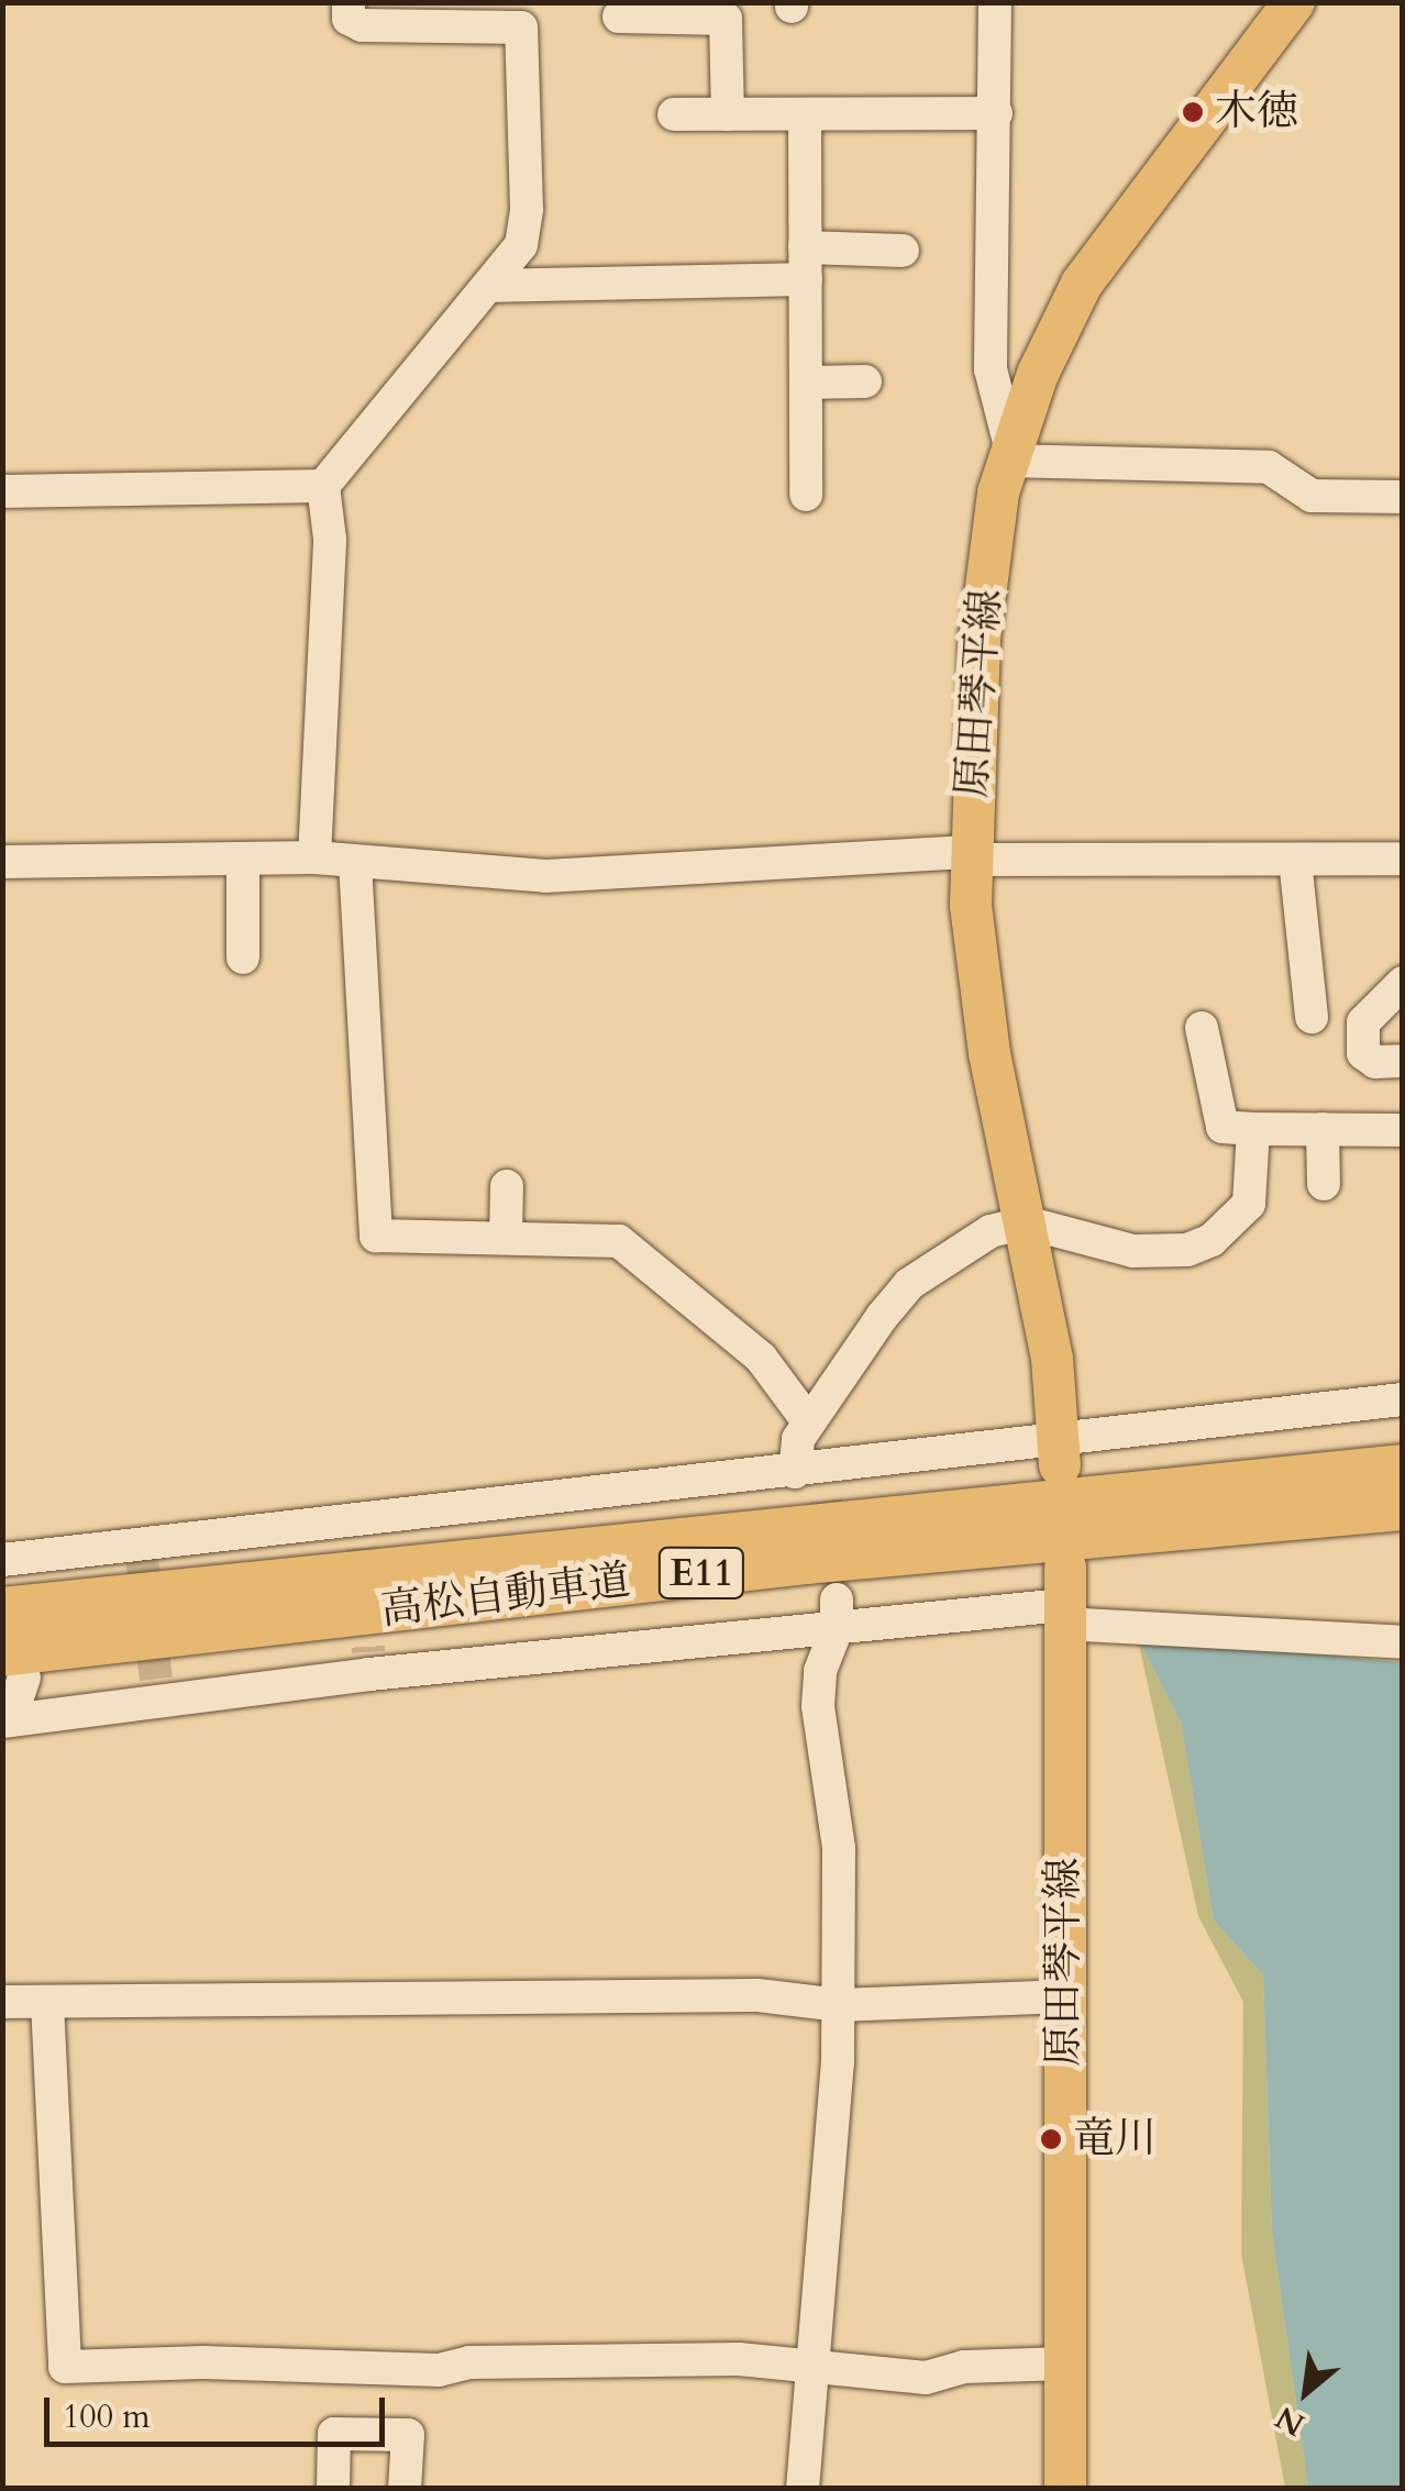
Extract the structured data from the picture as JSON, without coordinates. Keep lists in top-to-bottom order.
{
  "streets": {
    "highway": ["E11", "高松自動車道"],
    "main road": ["原田琴平線"]
  },
  "places": ["木徳", "竜川"],
  "scale_bar": "100 m",
  "north": "bottom left"
}
